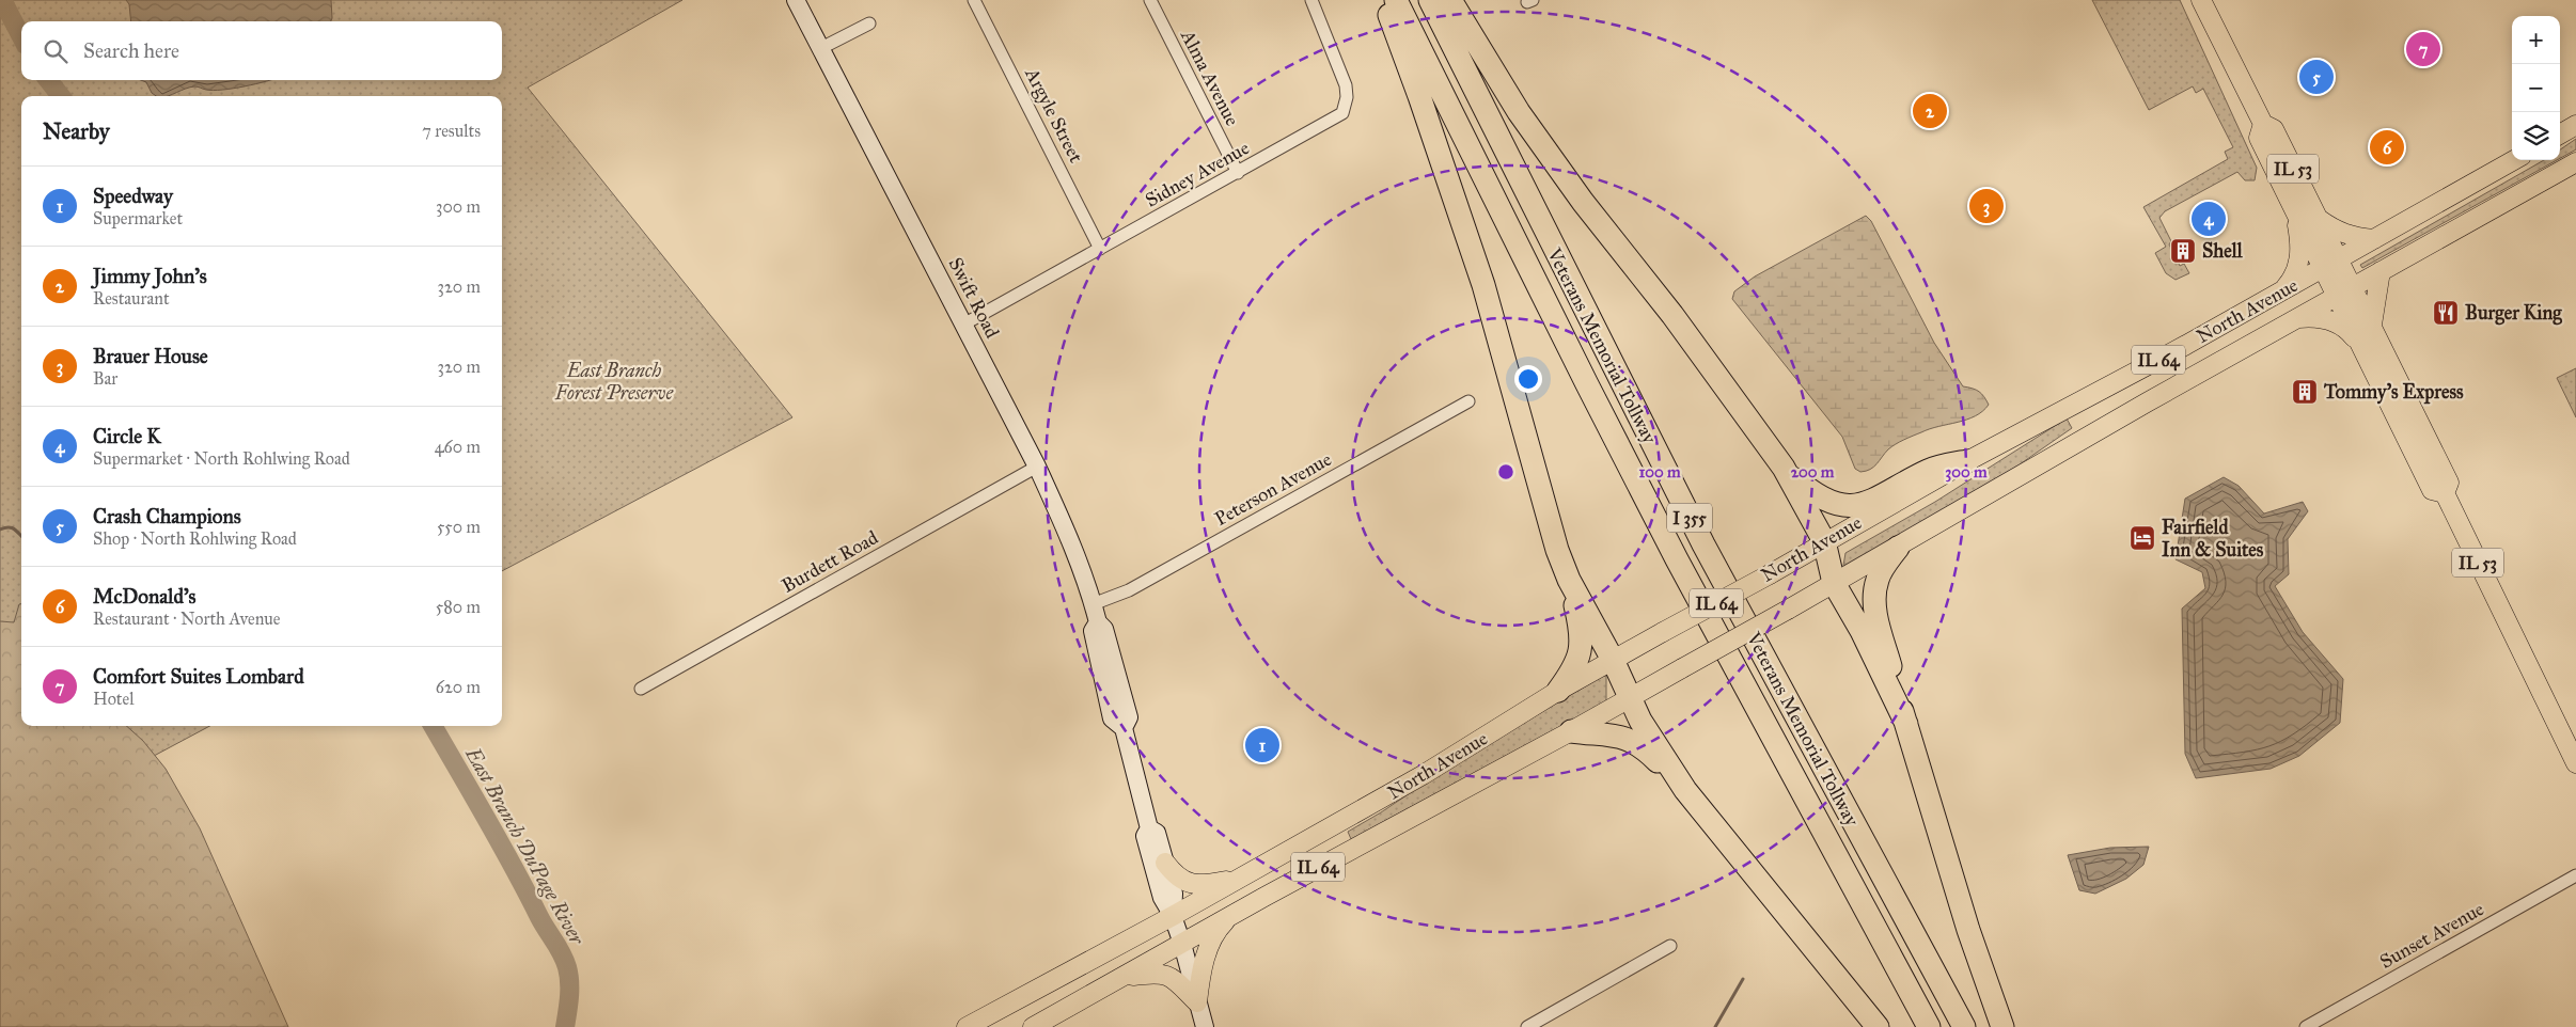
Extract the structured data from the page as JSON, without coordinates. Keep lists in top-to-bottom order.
{
  "streets": {
    "highway": ["Veterans Memorial Tollway", "I 355"],
    "main road": ["IL 53", "North Avenue", "IL 64"],
    "street": [
      "Alma Avenue",
      "Argyle Street",
      "Sidney Avenue",
      "Swift Road",
      "Peterson Avenue",
      "Burdett Road",
      "Sunset Avenue"
    ]
  },
  "crossings": [
    ["Alma Avenue", "Sidney Avenue"],
    ["Argyle Street", "Sidney Avenue"],
    ["IL 53", "North Avenue"],
    ["Sidney Avenue", "Swift Road"],
    ["Swift Road", "North Avenue"],
    ["Swift Road", "Peterson Avenue"],
    ["Swift Road", "Burdett Road"]
  ],
  "water": ["East Branch DuPage River"],
  "parks": ["East Branch Forest Preserve"],
  "places": {
    "building": ["Shell", "Tommy's Express"],
    "restaurant": ["Burger King"],
    "hotel": ["Fairfield Inn & Suites"]
  },
  "page": {
    "map_buttons": ["+", "−"],
    "search": "Search here",
    "pins": [
      "7",
      "5",
      "2",
      "6",
      "3",
      "4",
      "1"
    ],
    "heading": ["Nearby", "7 results"],
    "list": [
      {
        "mark": "1",
        "name": "Speedway",
        "note": "Supermarket",
        "value": "300 m"
      },
      {
        "mark": "2",
        "name": "Jimmy John's",
        "note": "Restaurant",
        "value": "320 m"
      },
      {
        "mark": "3",
        "name": "Brauer House",
        "note": "Bar",
        "value": "320 m"
      },
      {
        "mark": "4",
        "name": "Circle K",
        "note": "Supermarket · North Rohlwing Road",
        "value": "460 m"
      },
      {
        "mark": "5",
        "name": "Crash Champions",
        "note": "Shop · North Rohlwing Road",
        "value": "550 m"
      },
      {
        "mark": "6",
        "name": "McDonald's",
        "note": "Restaurant · North Avenue",
        "value": "580 m"
      },
      {
        "mark": "7",
        "name": "Comfort Suites Lombard",
        "note": "Hotel",
        "value": "620 m"
      }
    ]
  },
  "rings": ["100 m", "200 m", "300 m"]
}
